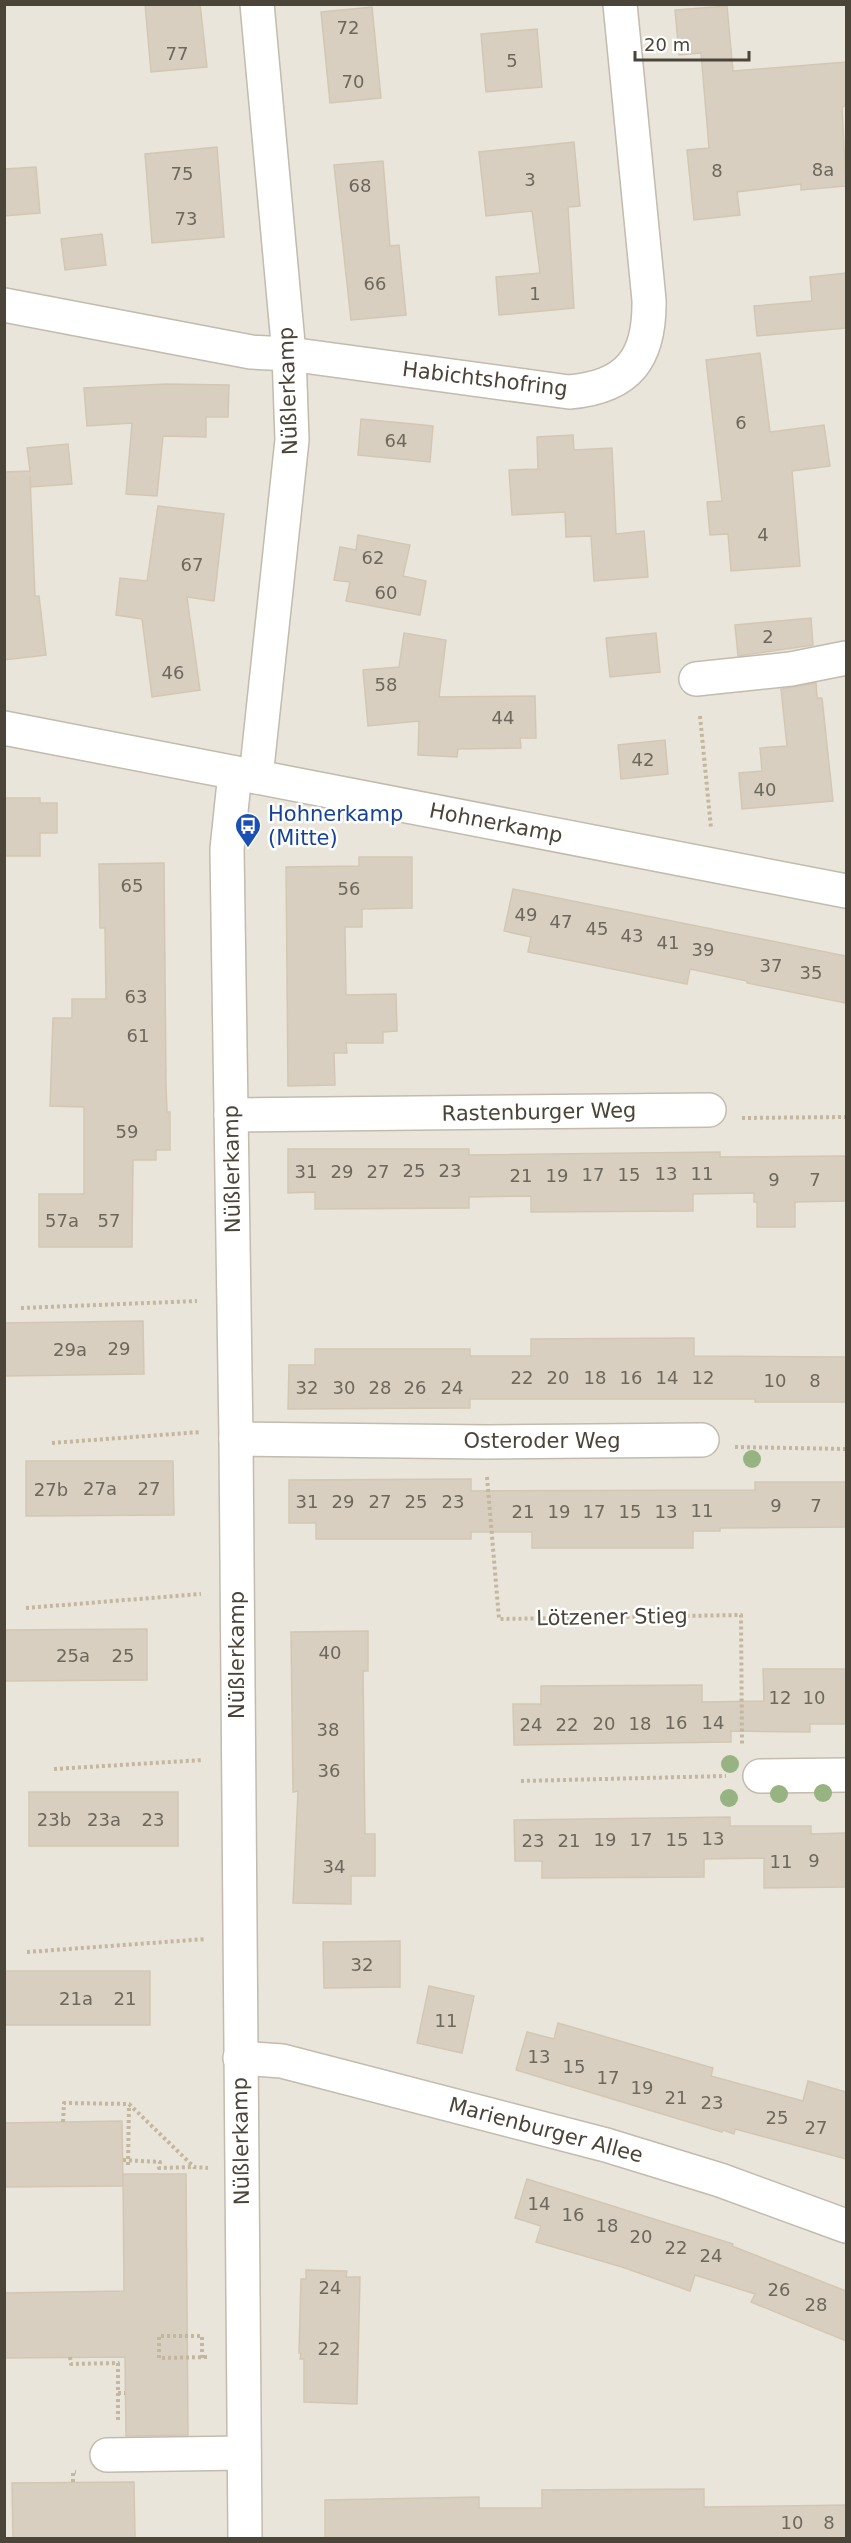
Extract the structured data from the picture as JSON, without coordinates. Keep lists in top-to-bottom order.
{
  "streets": {
    "street": [
      "Habichtshofring",
      "Nüßlerkamp",
      "Hohnerkamp",
      "Rastenburger Weg",
      "Osteroder Weg",
      "Marienburger Allee"
    ],
    "path": ["Lötzener Stieg"]
  },
  "crossings": [
    ["Habichtshofring", "Nüßlerkamp"],
    ["Nüßlerkamp", "Hohnerkamp"],
    ["Nüßlerkamp", "Rastenburger Weg"],
    ["Nüßlerkamp", "Osteroder Weg"],
    ["Nüßlerkamp", "Marienburger Allee"],
    ["Osteroder Weg", "Lötzener Stieg"]
  ],
  "places": {
    "bus stop": ["Hohnerkamp (Mitte)"]
  },
  "house_numbers": [
    "72",
    "77",
    "5",
    "70",
    "8a",
    "8",
    "75",
    "3",
    "68",
    "73",
    "66",
    "1",
    "6",
    "64",
    "4",
    "62",
    "67",
    "60",
    "2",
    "46",
    "58",
    "44",
    "42",
    "40",
    "65",
    "56",
    "49",
    "47",
    "45",
    "43",
    "41",
    "39",
    "37",
    "35",
    "63",
    "61",
    "59",
    "25",
    "23",
    "31",
    "29",
    "27",
    "13",
    "11",
    "17",
    "15",
    "21",
    "19",
    "9",
    "7",
    "57a",
    "57",
    "29",
    "29a",
    "22",
    "20",
    "18",
    "16",
    "14",
    "12",
    "10",
    "8",
    "32",
    "30",
    "28",
    "26",
    "24",
    "27a",
    "27",
    "27b",
    "31",
    "29",
    "27",
    "25",
    "23",
    "9",
    "7",
    "11",
    "21",
    "19",
    "17",
    "15",
    "13",
    "40",
    "25a",
    "25",
    "12",
    "10",
    "16",
    "14",
    "20",
    "18",
    "24",
    "22",
    "38",
    "36",
    "23b",
    "23a",
    "23",
    "13",
    "19",
    "17",
    "15",
    "23",
    "21",
    "9",
    "11",
    "34",
    "32",
    "21a",
    "21",
    "11",
    "13",
    "15",
    "17",
    "19",
    "21",
    "23",
    "25",
    "27",
    "14",
    "16",
    "18",
    "20",
    "22",
    "24",
    "24",
    "26",
    "28",
    "22",
    "10",
    "8"
  ],
  "scale_bar": "20 m"
}
